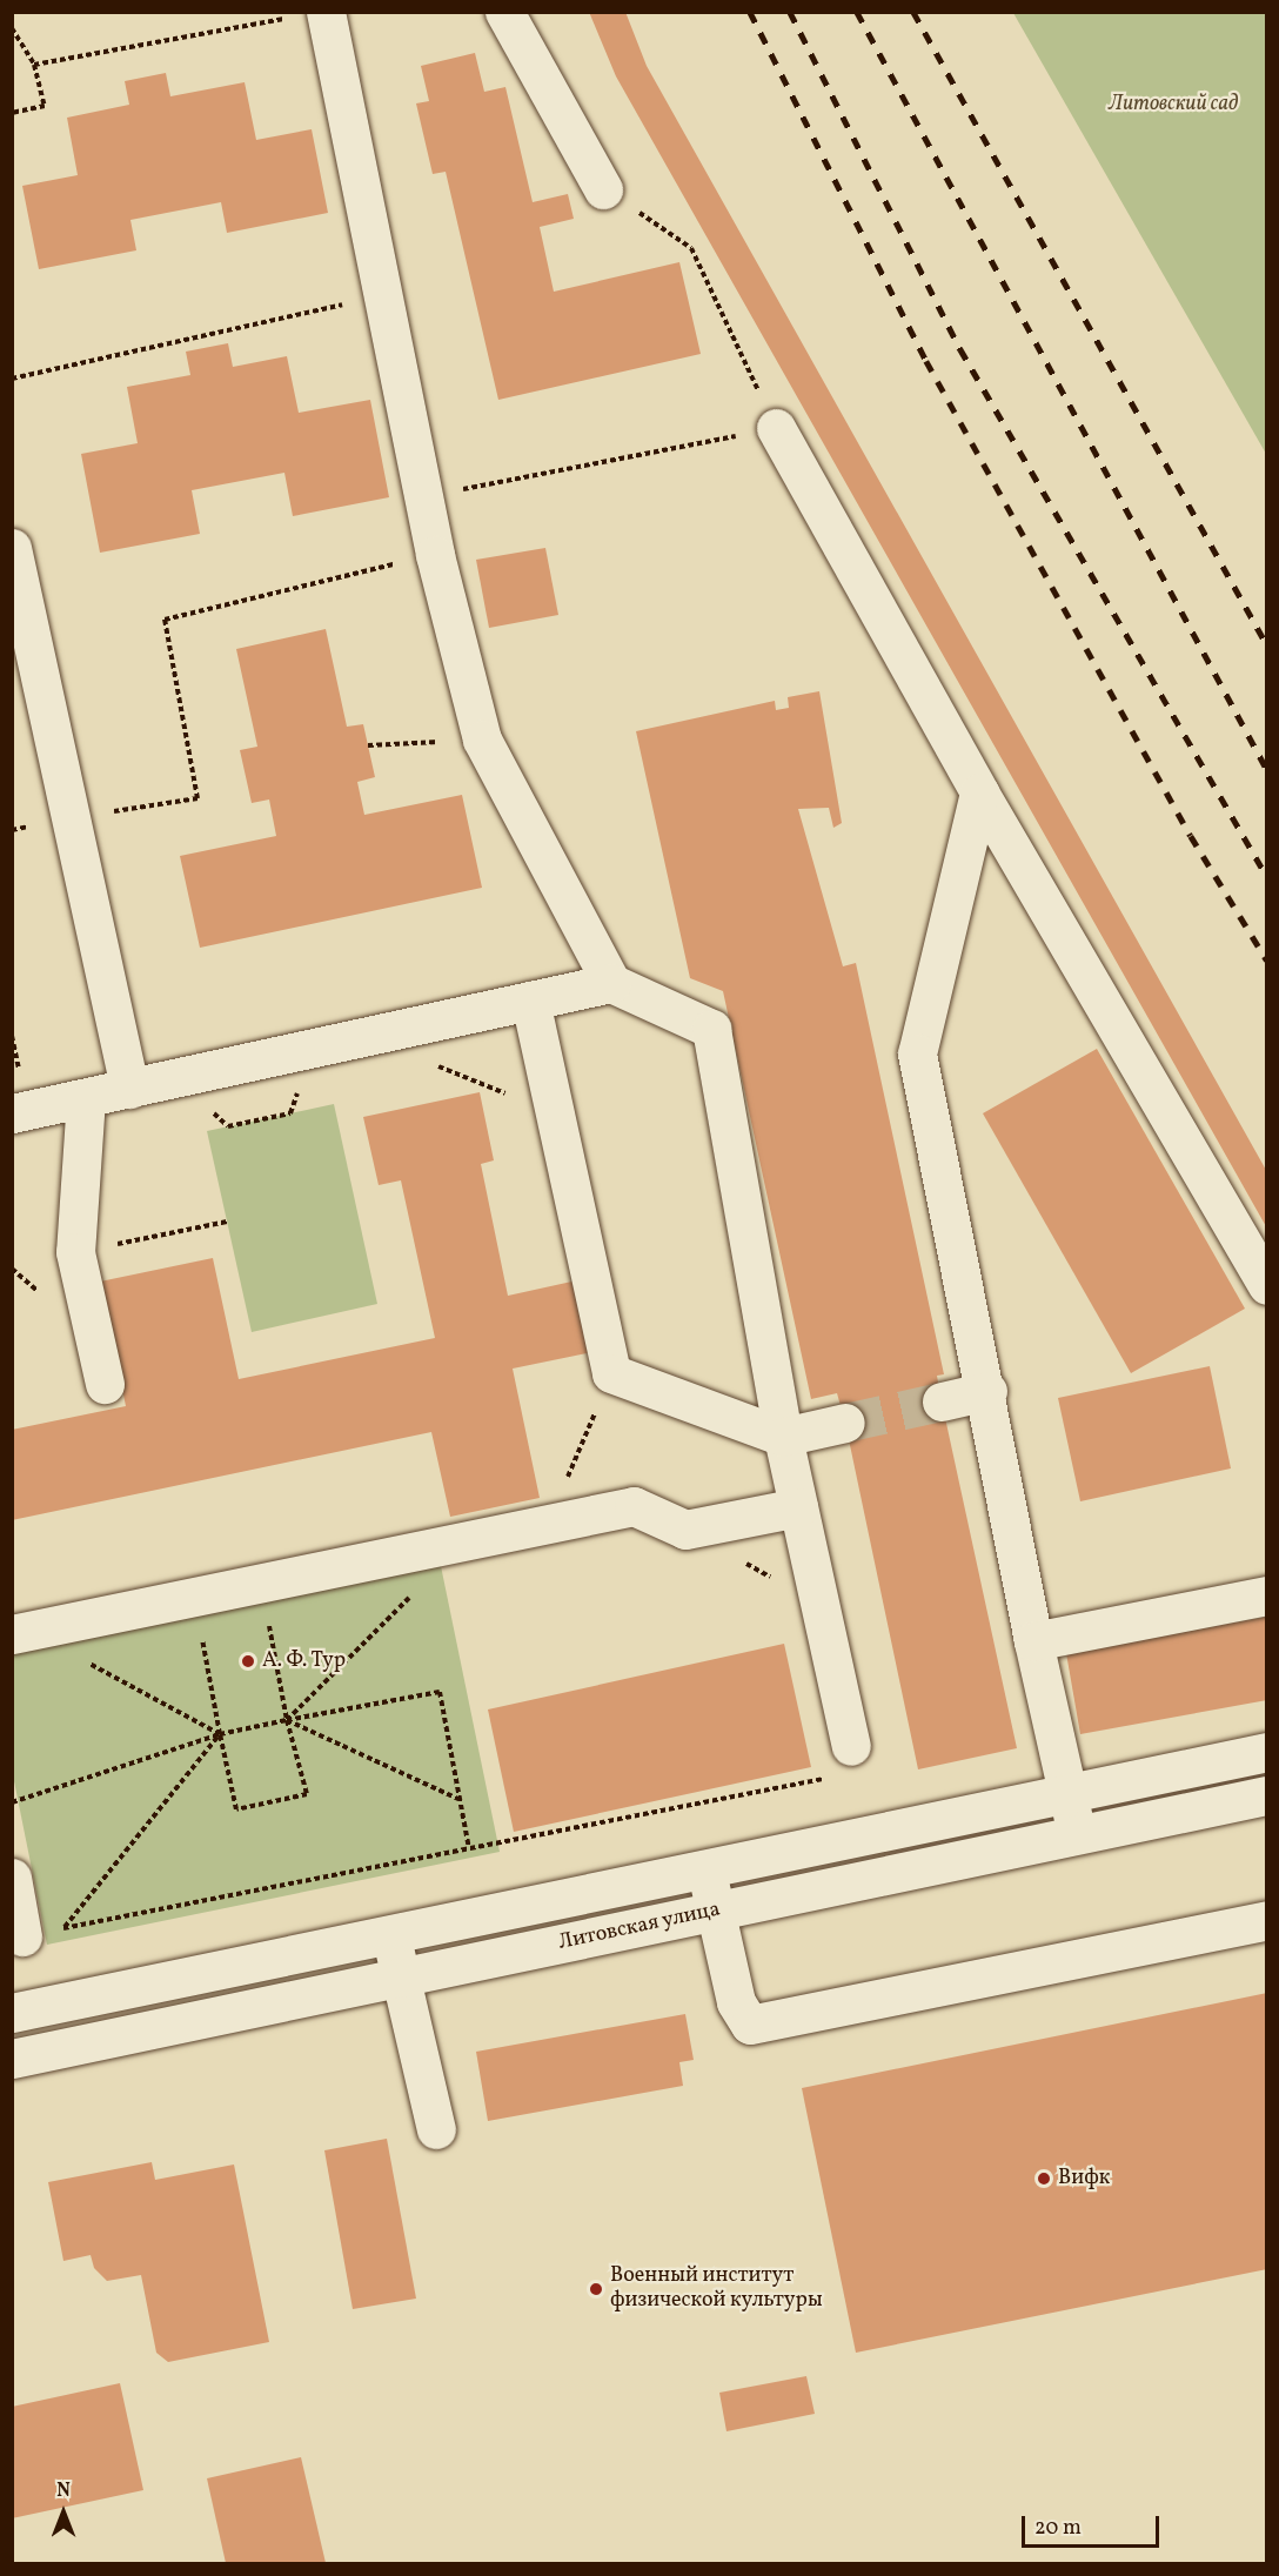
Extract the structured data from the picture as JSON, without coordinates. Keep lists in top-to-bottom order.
{
  "streets": {
    "street": ["Литовская улица"]
  },
  "parks": ["Литовский сад"],
  "places": ["А. Ф. Тур", "Вифк", "Военный институт физической культуры"],
  "scale_bar": "20 m",
  "north": "top"
}
